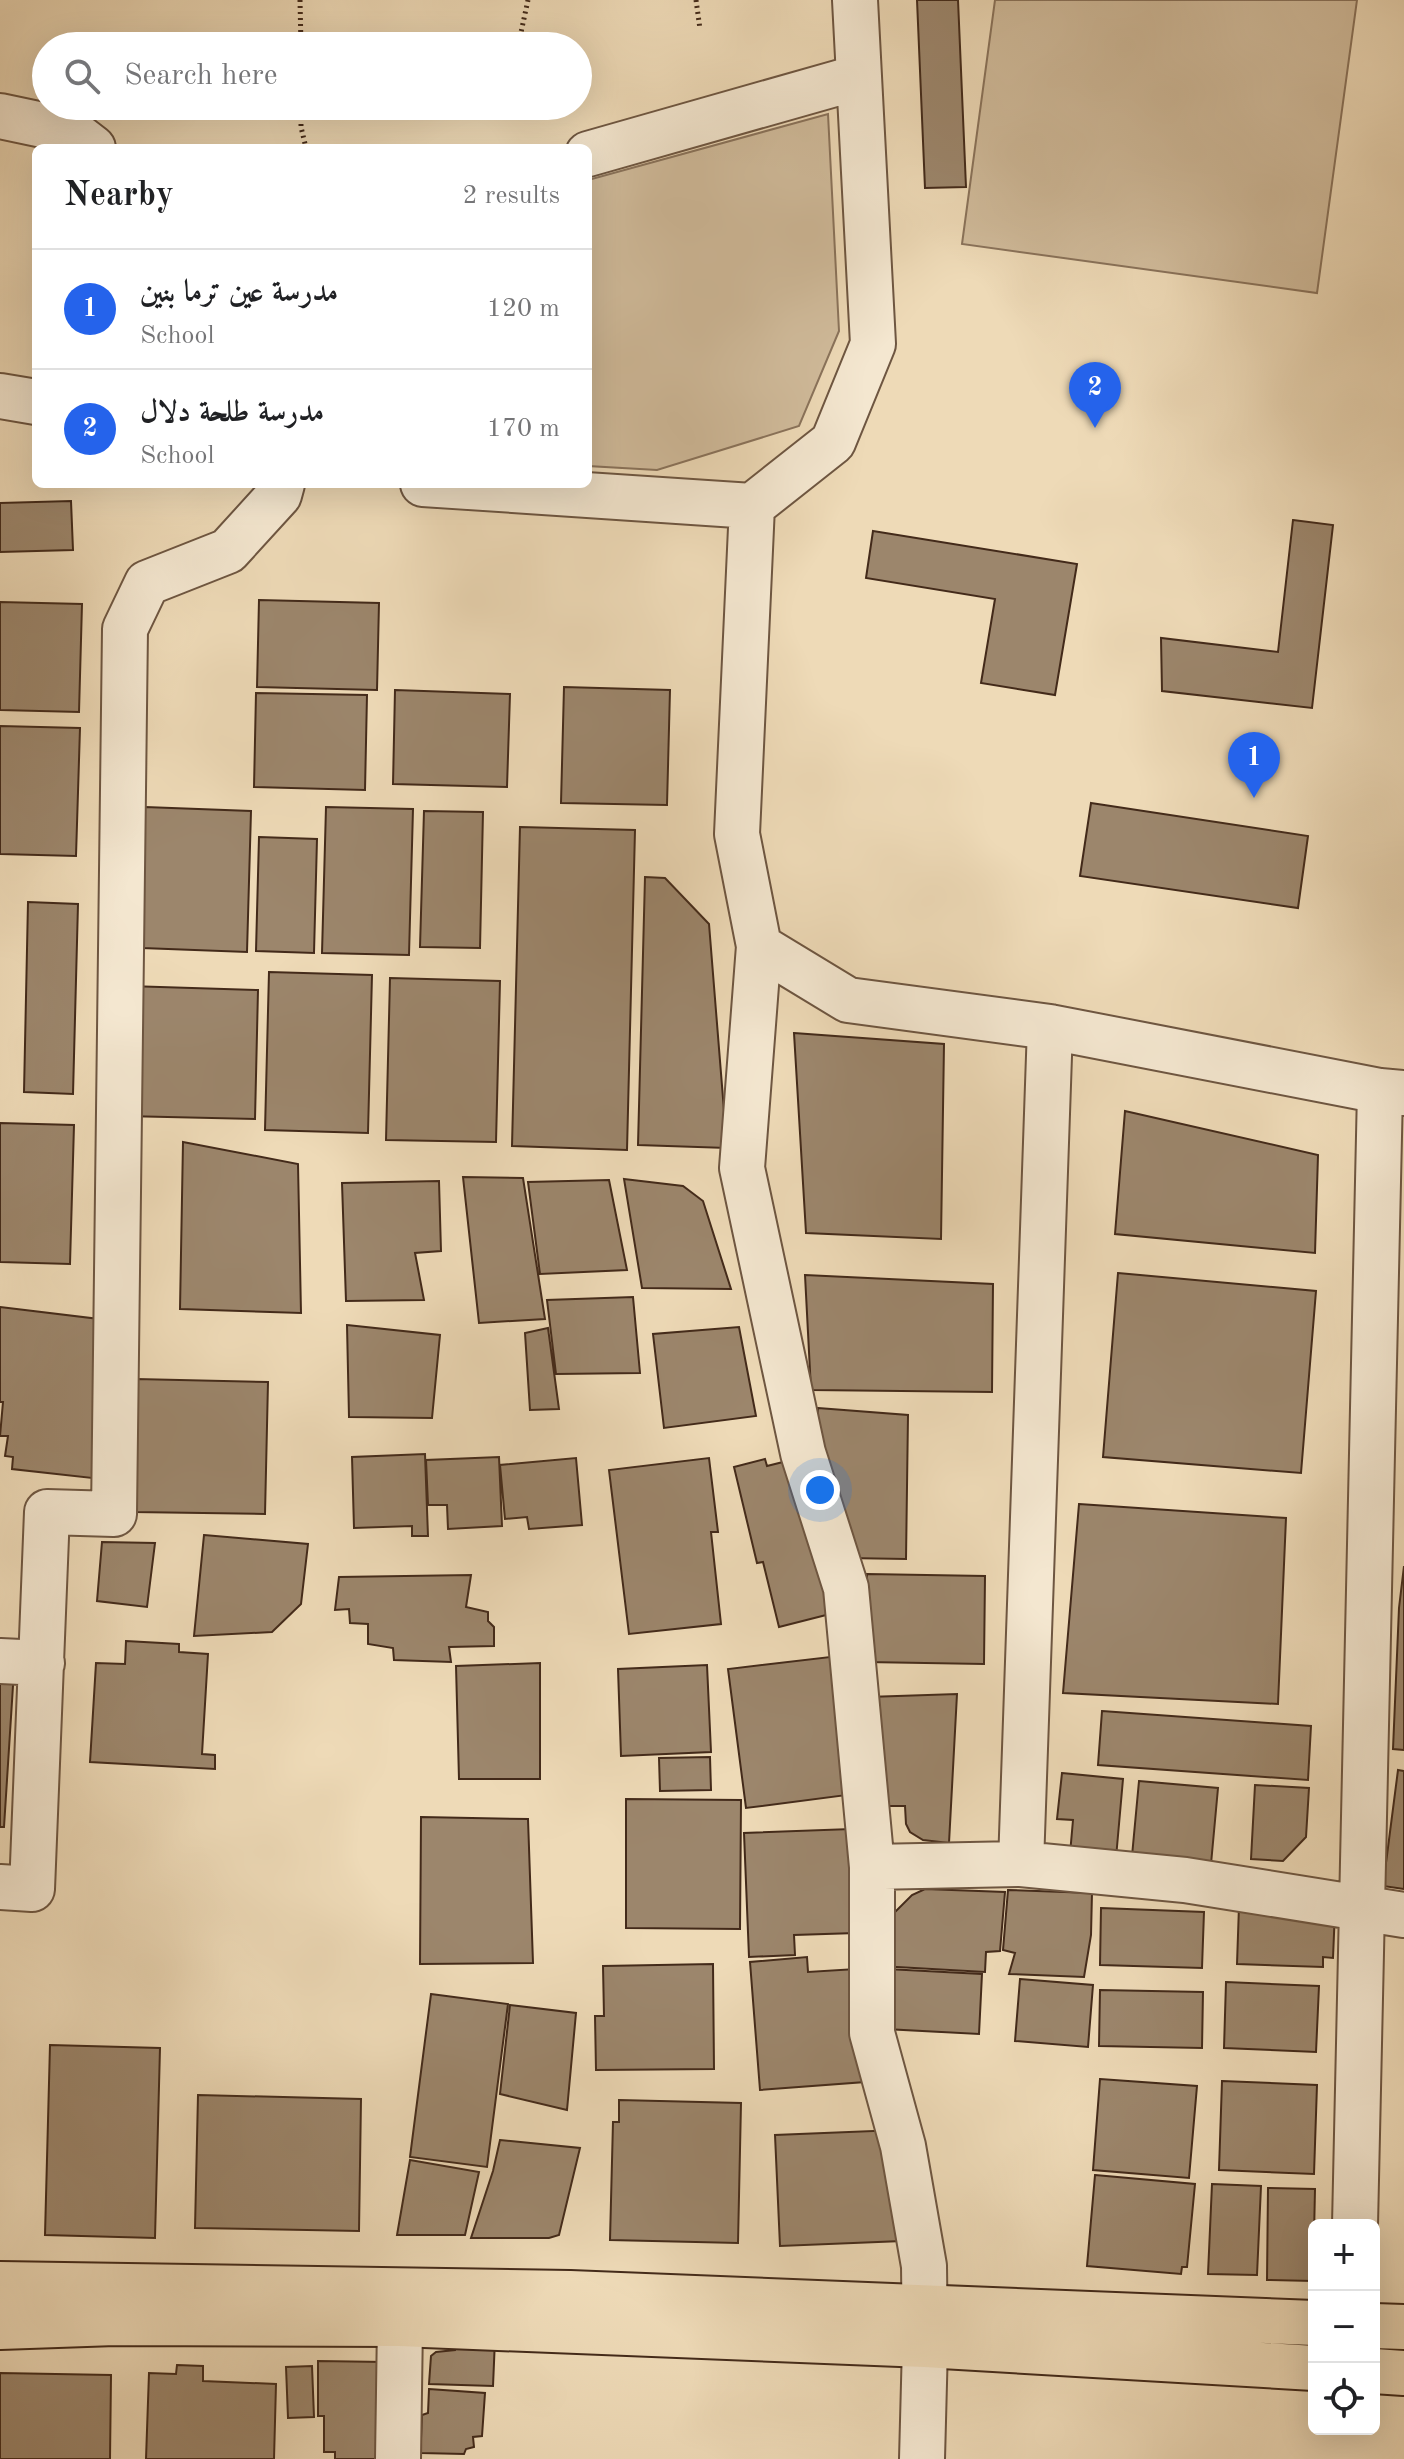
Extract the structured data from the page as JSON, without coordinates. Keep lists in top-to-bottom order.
{
  "page": {
    "search": "Search here",
    "heading": ["Nearby", "2 results"],
    "list": [
      {
        "mark": "1",
        "name": "مدرسة عين ترما بنين",
        "note": "School",
        "value": "120 m"
      },
      {
        "mark": "2",
        "name": "مدرسة طلحة دلال",
        "note": "School",
        "value": "170 m"
      }
    ],
    "pins": ["2", "1"],
    "map_buttons": ["+", "−"]
  }
}
